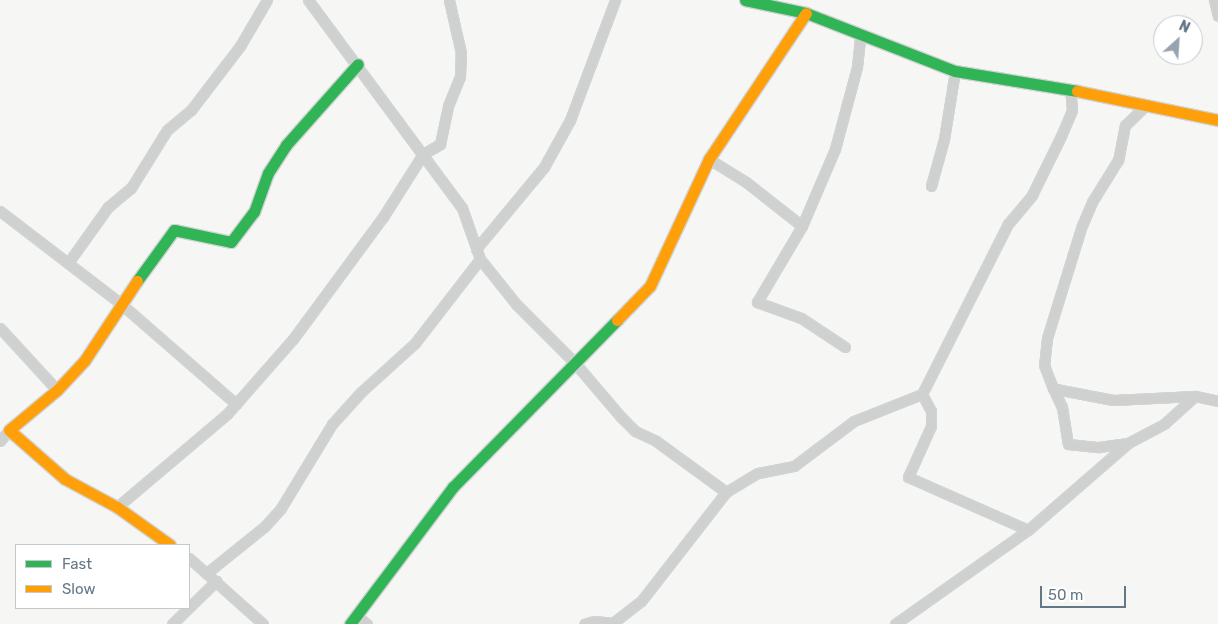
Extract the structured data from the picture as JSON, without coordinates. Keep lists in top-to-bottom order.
{
  "legend": ["Fast", "Slow"],
  "scale_bar": "50 m",
  "north": "top right"
}
